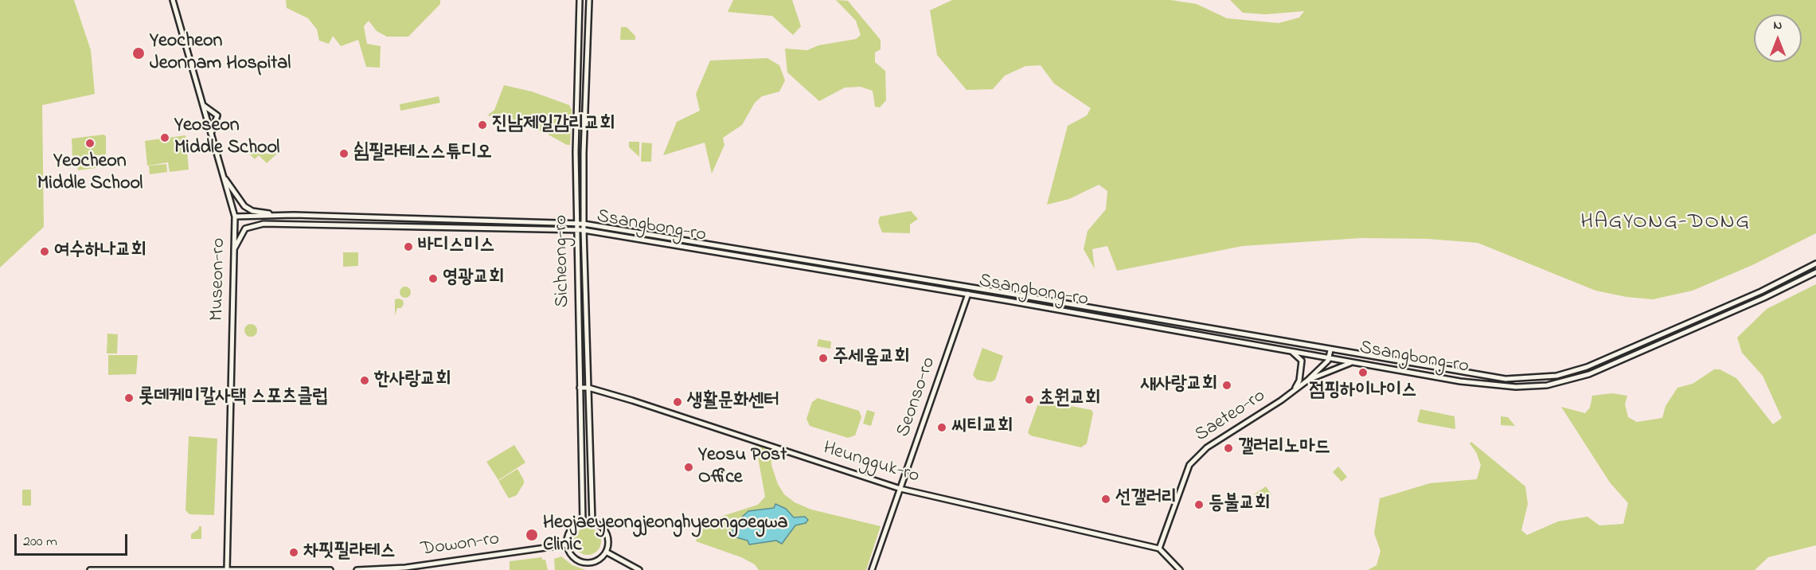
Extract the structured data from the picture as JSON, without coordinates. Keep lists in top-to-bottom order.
{
  "streets": {
    "street": [
      "Ssangbong-ro",
      "Sicheong-ro",
      "Museon-ro",
      "Seonso-ro",
      "Saeteo-ro",
      "Heungguk-ro",
      "Dowon-ro"
    ]
  },
  "crossings": [
    ["Ssangbong-ro", "Sicheong-ro"],
    ["Ssangbong-ro", "Museon-ro"],
    ["Ssangbong-ro", "Seonso-ro"],
    ["Ssangbong-ro", "Saeteo-ro"],
    ["Sicheong-ro", "Heungguk-ro"],
    ["Sicheong-ro", "Dowon-ro"],
    ["Seonso-ro", "Heungguk-ro"],
    ["Saeteo-ro", "Heungguk-ro"]
  ],
  "districts": ["HAGYONG-DONG"],
  "places": [
    "Yeocheon Jeonnam Hospital",
    "진남제일감리교회",
    "Yeoseon Middle School",
    "Yeocheon Middle School",
    "쉼필라테스스튜디오",
    "바디스미스",
    "여수하나교회",
    "영광교회",
    "주세움교회",
    "점핑하이나이스",
    "한사랑교회",
    "새사랑교회",
    "롯데케미칼사택 스포츠클럽",
    "초원교회",
    "생활문화센터",
    "씨티교회",
    "갤러리노마드",
    "Yeosu Post Office",
    "선갤러리",
    "등불교회",
    "Heojaeyeongjeonghyeongoegwa Clinic",
    "차핏필라테스"
  ],
  "scale_bar": "200 m",
  "north": "top"
}
